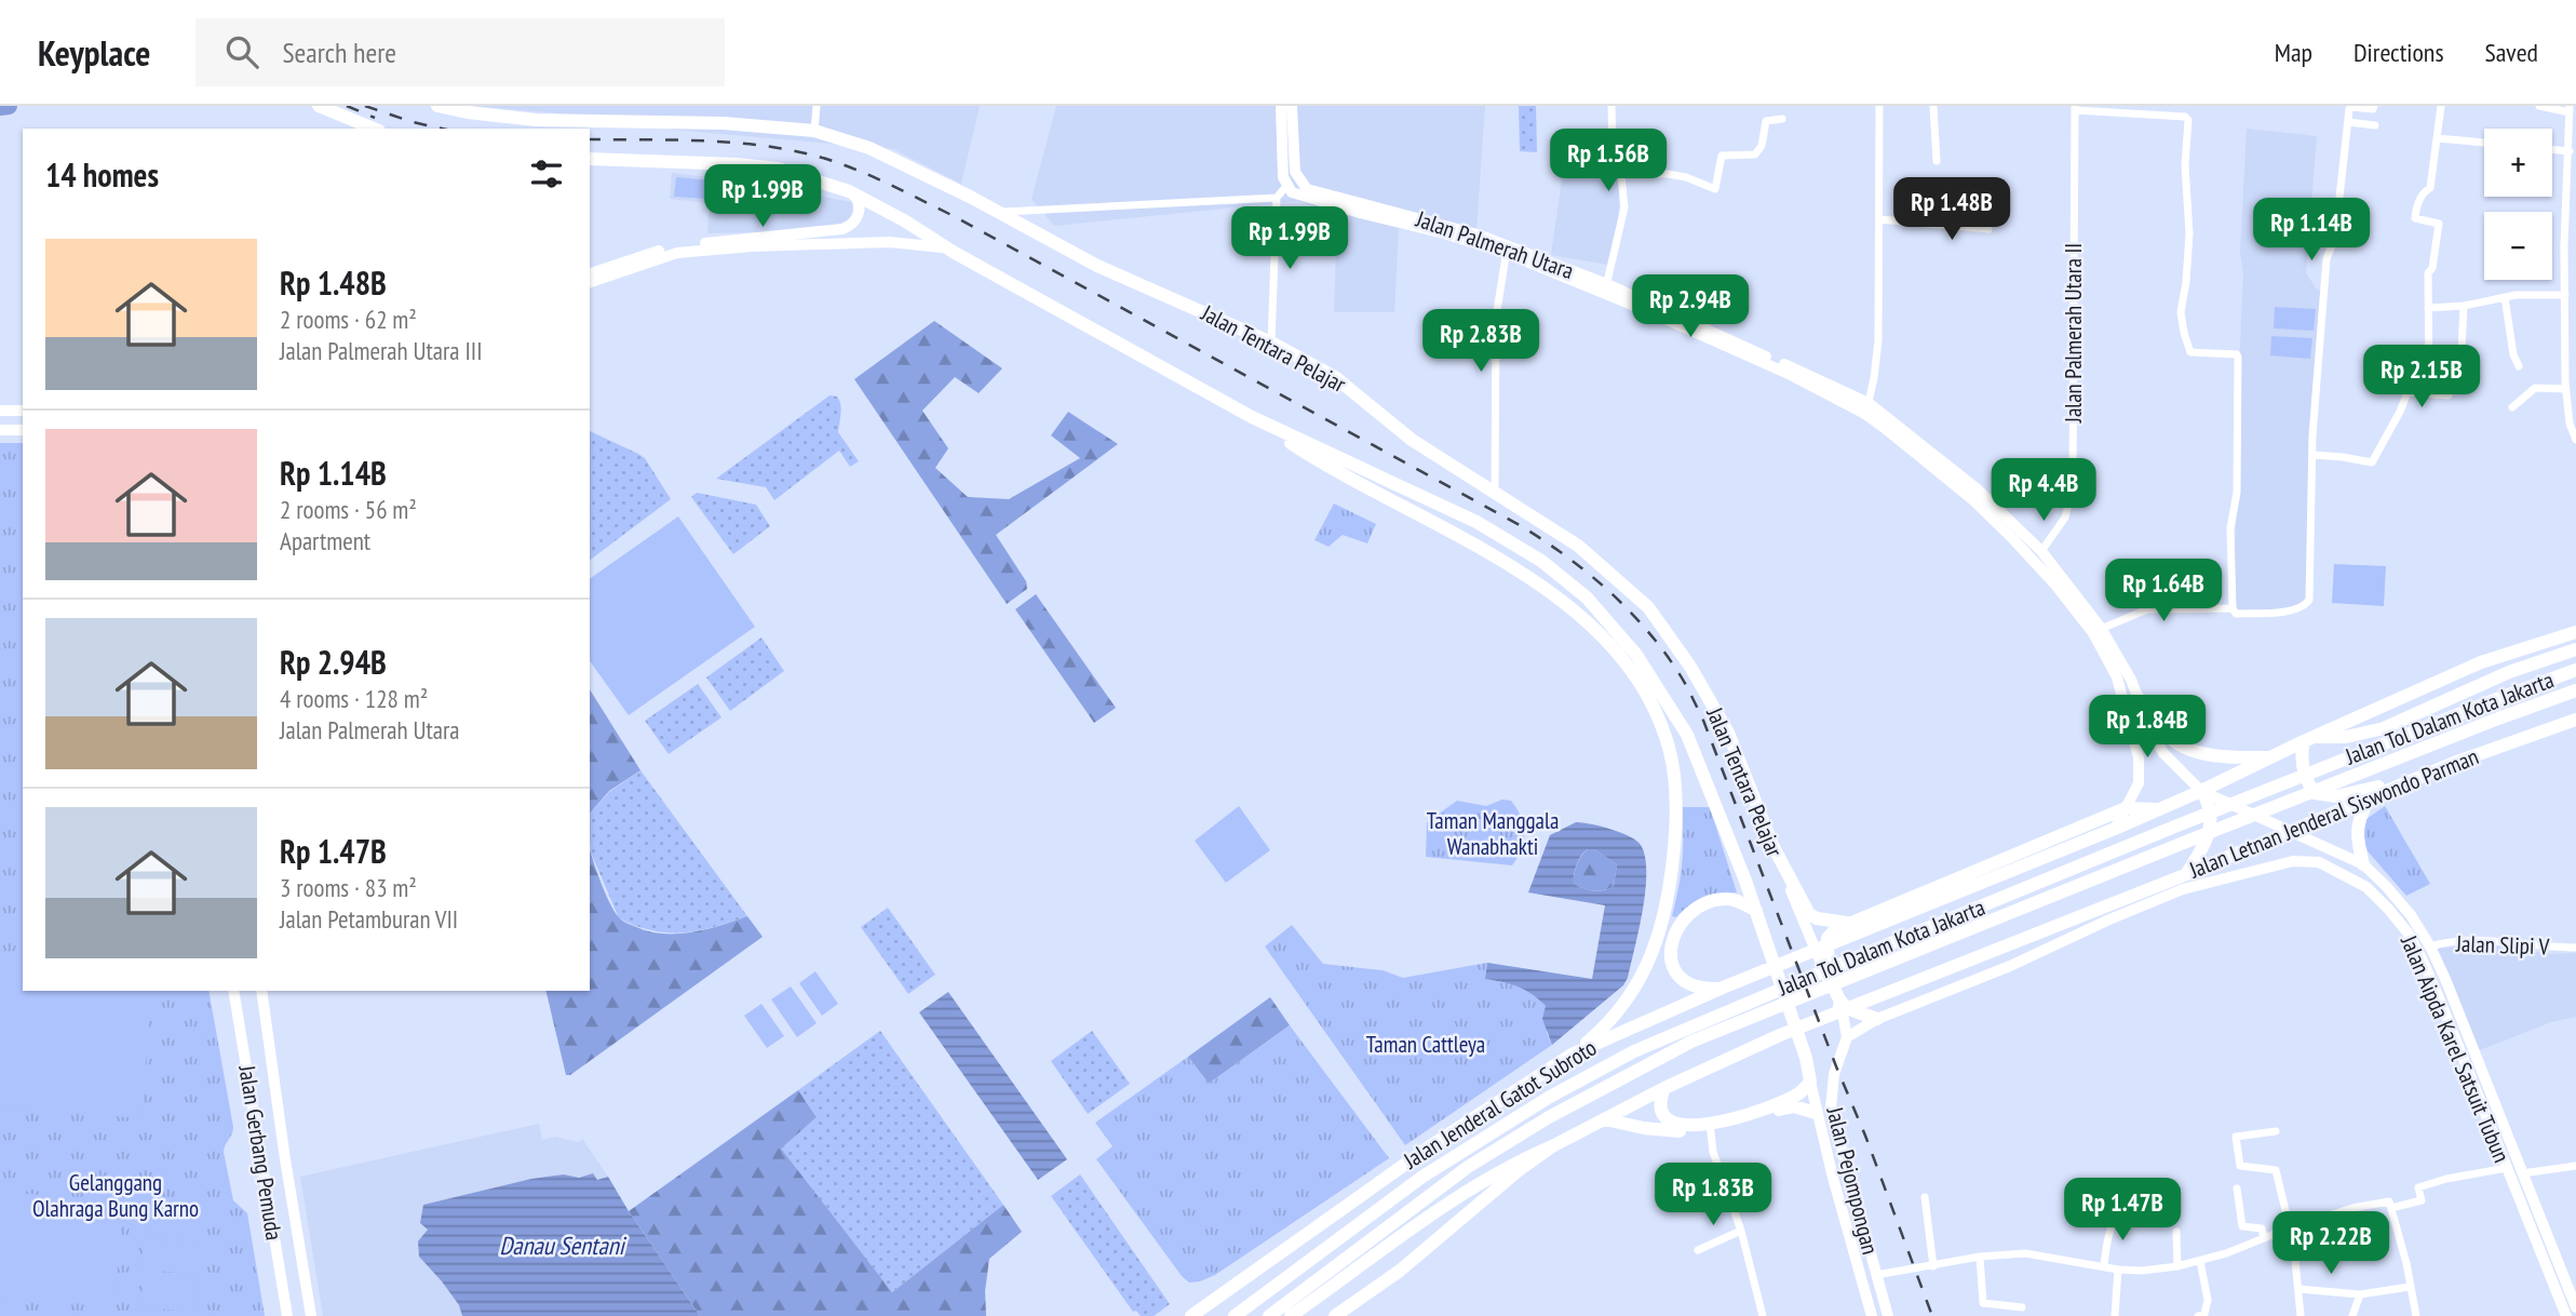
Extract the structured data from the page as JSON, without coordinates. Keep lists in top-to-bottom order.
{
  "streets": {
    "highway": [
      "Jalan Tentara Pelajar",
      "Jalan Tol Dalam Kota Jakarta",
      "Jalan Letnan Jenderal Siswondo Parman",
      "Jalan Jenderal Gatot Subroto"
    ],
    "main road": [
      "Jalan Palmerah Utara",
      "Jalan Aipda Karel Satsuit Tubun",
      "Jalan Gerbang Pemuda",
      "Jalan Pejompongan"
    ],
    "street": ["Jalan Palmerah Utara II", "Jalan Slipi V"]
  },
  "crossings": [
    ["Jalan Palmerah Utara", "Jalan Palmerah Utara II"],
    ["Jalan Palmerah Utara", "Jalan Letnan Jenderal Siswondo Parman"],
    ["Jalan Palmerah Utara", "Jalan Aipda Karel Satsuit Tubun"],
    ["Jalan Palmerah Utara", "Jalan Jenderal Gatot Subroto"],
    ["Jalan Tentara Pelajar", "Jalan Pejompongan"],
    ["Jalan Letnan Jenderal Siswondo Parman", "Jalan Aipda Karel Satsuit Tubun"],
    ["Jalan Slipi V", "Jalan Aipda Karel Satsuit Tubun"]
  ],
  "water": ["Danau Sentani"],
  "parks": ["Taman Manggala Wanabhakti", "Taman Cattleya", "Gelanggang Olahraga Bung Karno"],
  "page": {
    "header": "Keyplace",
    "search": "Search here",
    "nav": ["Map", "Directions", "Saved"],
    "map_buttons": ["+", "−"],
    "price": [
      "Rp 1.56B",
      "Rp 1.99B",
      "Rp 1.48B",
      "Rp 1.14B",
      "Rp 1.99B",
      "Rp 2.94B",
      "Rp 2.83B",
      "Rp 2.15B",
      "Rp 4.4B",
      "Rp 1.64B",
      "Rp 1.84B",
      "Rp 1.83B",
      "Rp 1.47B",
      "Rp 2.22B"
    ],
    "heading": "14 homes",
    "list": [
      {
        "name": "Rp 1.48B",
        "note": "2 rooms · 62 m² · Jalan Palmerah Utara III"
      },
      {
        "name": "Rp 1.14B",
        "note": "2 rooms · 56 m² · Apartment"
      },
      {
        "name": "Rp 2.94B",
        "note": "4 rooms · 128 m² · Jalan Palmerah Utara"
      },
      {
        "name": "Rp 1.47B",
        "note": "3 rooms · 83 m² · Jalan Petamburan VII"
      }
    ]
  }
}
